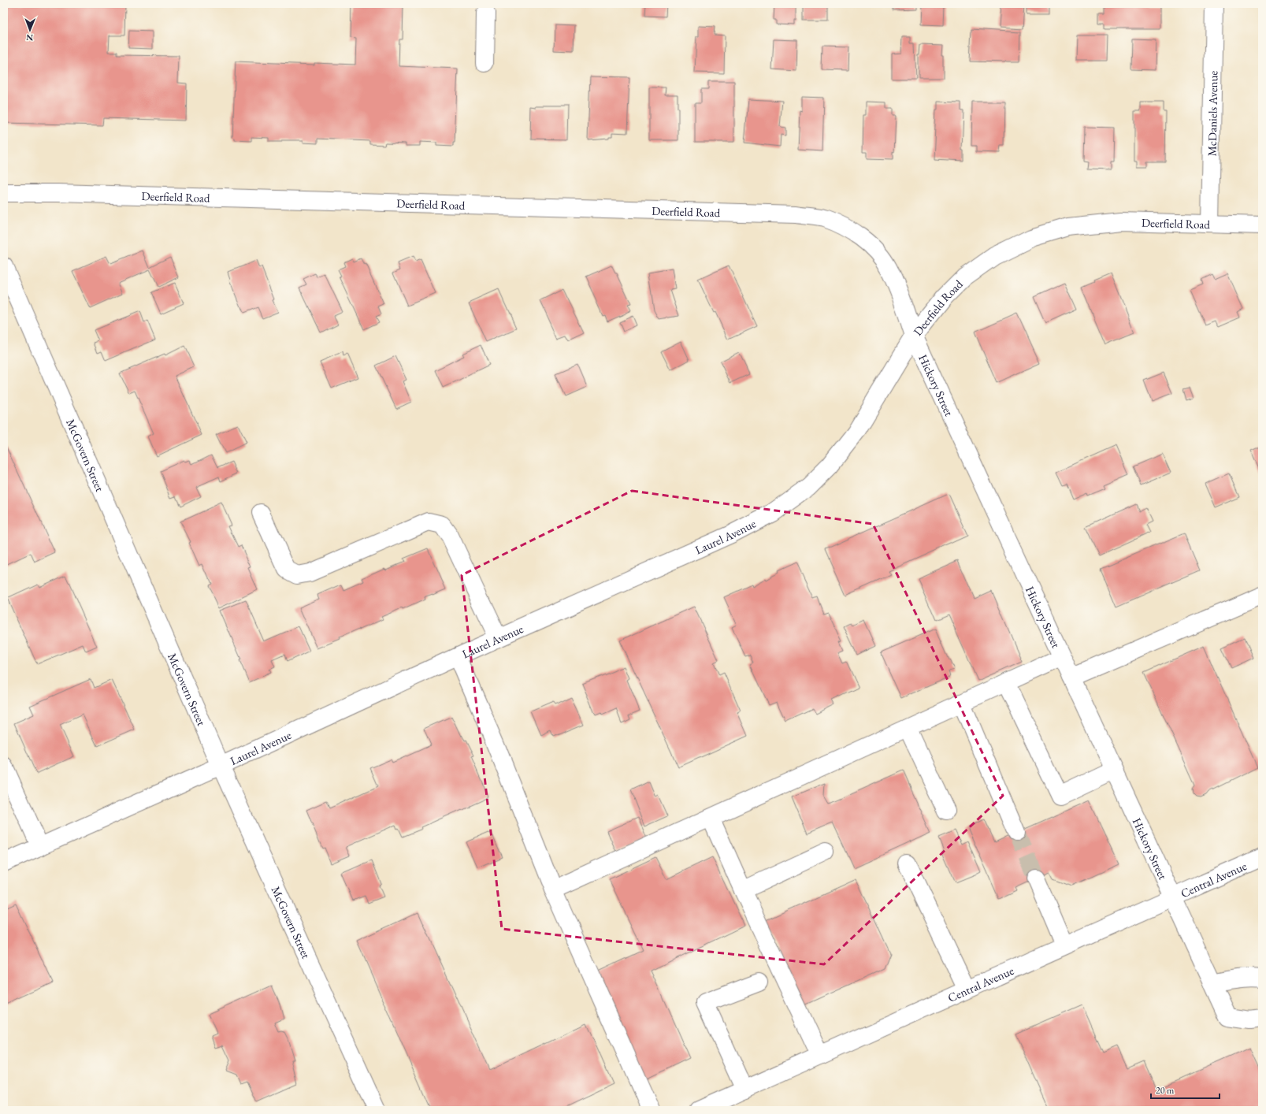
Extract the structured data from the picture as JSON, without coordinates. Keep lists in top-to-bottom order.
{
  "streets": {
    "street": [
      "McDaniels Avenue",
      "Deerfield Road",
      "Hickory Street",
      "McGovern Street",
      "Laurel Avenue",
      "Central Avenue"
    ]
  },
  "crossings": [
    ["McDaniels Avenue", "Deerfield Road"],
    ["Deerfield Road", "Hickory Street"],
    ["Deerfield Road", "Laurel Avenue"],
    ["Hickory Street", "Laurel Avenue"],
    ["Hickory Street", "Central Avenue"],
    ["McGovern Street", "Laurel Avenue"]
  ],
  "scale_bar": "20 m",
  "north": "bottom"
}
